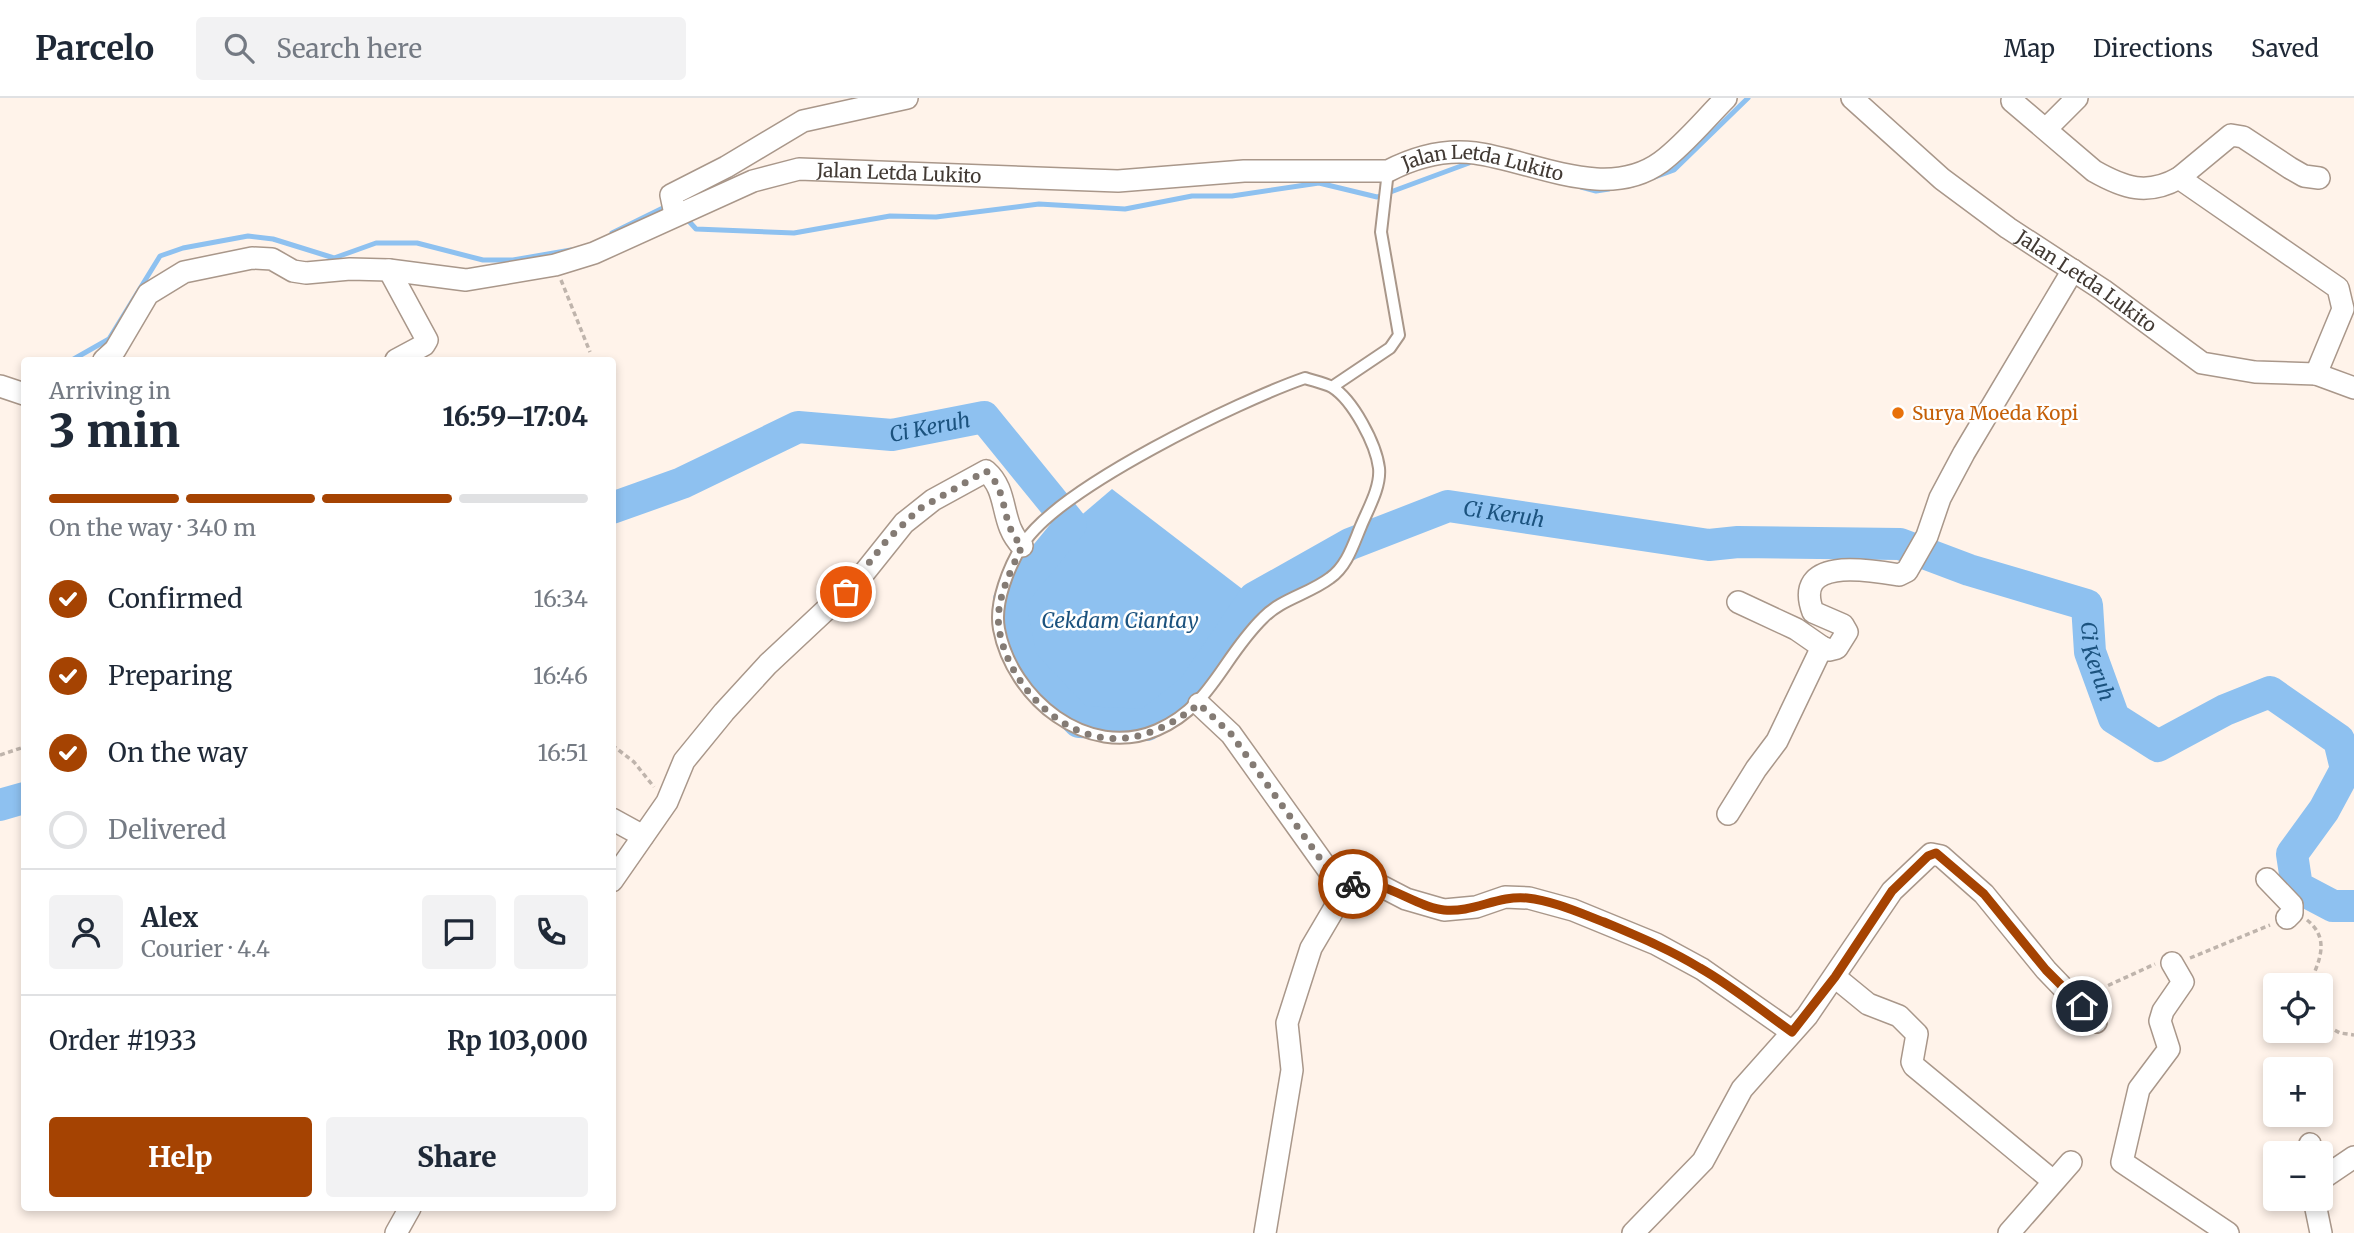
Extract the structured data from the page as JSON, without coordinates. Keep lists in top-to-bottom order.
{
  "streets": {
    "street": ["Jalan Letda Lukito"]
  },
  "water": ["Ci Keruh", "Cekdam Ciantay"],
  "places": ["Surya Moeda Kopi"],
  "page": {
    "header": "Parcelo",
    "search": "Search here",
    "nav": ["Map", "Directions", "Saved"],
    "heading": ["3 min", "Arriving in", "16:59–17:04"],
    "panel": [
      "Alex",
      "Courier · 4.4",
      "Order #1933",
      "Rp 103,000"
    ],
    "bar": "On the way · 340 m",
    "list": [
      ["Confirmed", "16:34"],
      ["Preparing", "16:46"],
      ["On the way", "16:51"],
      "Delivered"
    ],
    "map_buttons": ["+", "−"],
    "buttons": ["Help", "Share"]
  }
}
